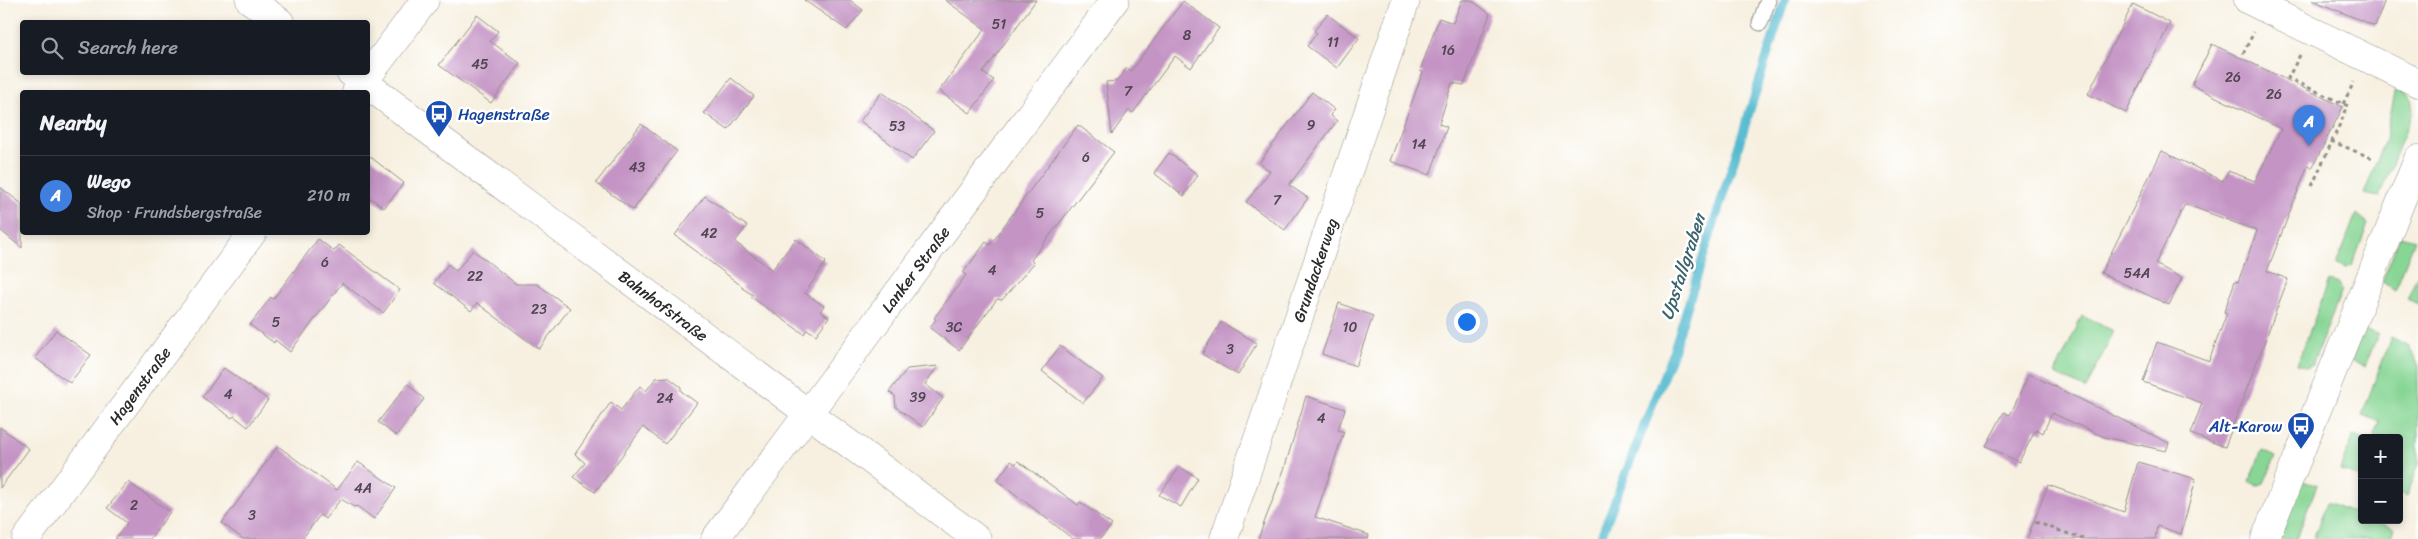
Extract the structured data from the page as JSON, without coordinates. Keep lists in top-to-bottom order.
{
  "streets": {
    "street": [
      "Lanker Straße",
      "Grundackerweg",
      "Bahnhofstraße",
      "Hagenstraße"
    ]
  },
  "crossings": [
    ["Lanker Straße", "Bahnhofstraße"]
  ],
  "water": ["Upstallgraben"],
  "places": {
    "bus stop": ["Hagenstraße", "Alt-Karow"]
  },
  "house_numbers": [
    "51",
    "8",
    "11",
    "16",
    "45",
    "26",
    "7",
    "26",
    "9",
    "53",
    "14",
    "6",
    "43",
    "7",
    "5",
    "42",
    "6",
    "4",
    "54A",
    "22",
    "23",
    "5",
    "3C",
    "10",
    "3",
    "4",
    "39",
    "24",
    "4",
    "4A",
    "2",
    "3"
  ],
  "page": {
    "search": "Search here",
    "heading": "Nearby",
    "pins": "A",
    "list": [
      {
        "mark": "A",
        "name": "Wego",
        "note": "Shop · Frundsbergstraße",
        "value": "210 m"
      }
    ],
    "map_buttons": ["+", "−"]
  }
}
